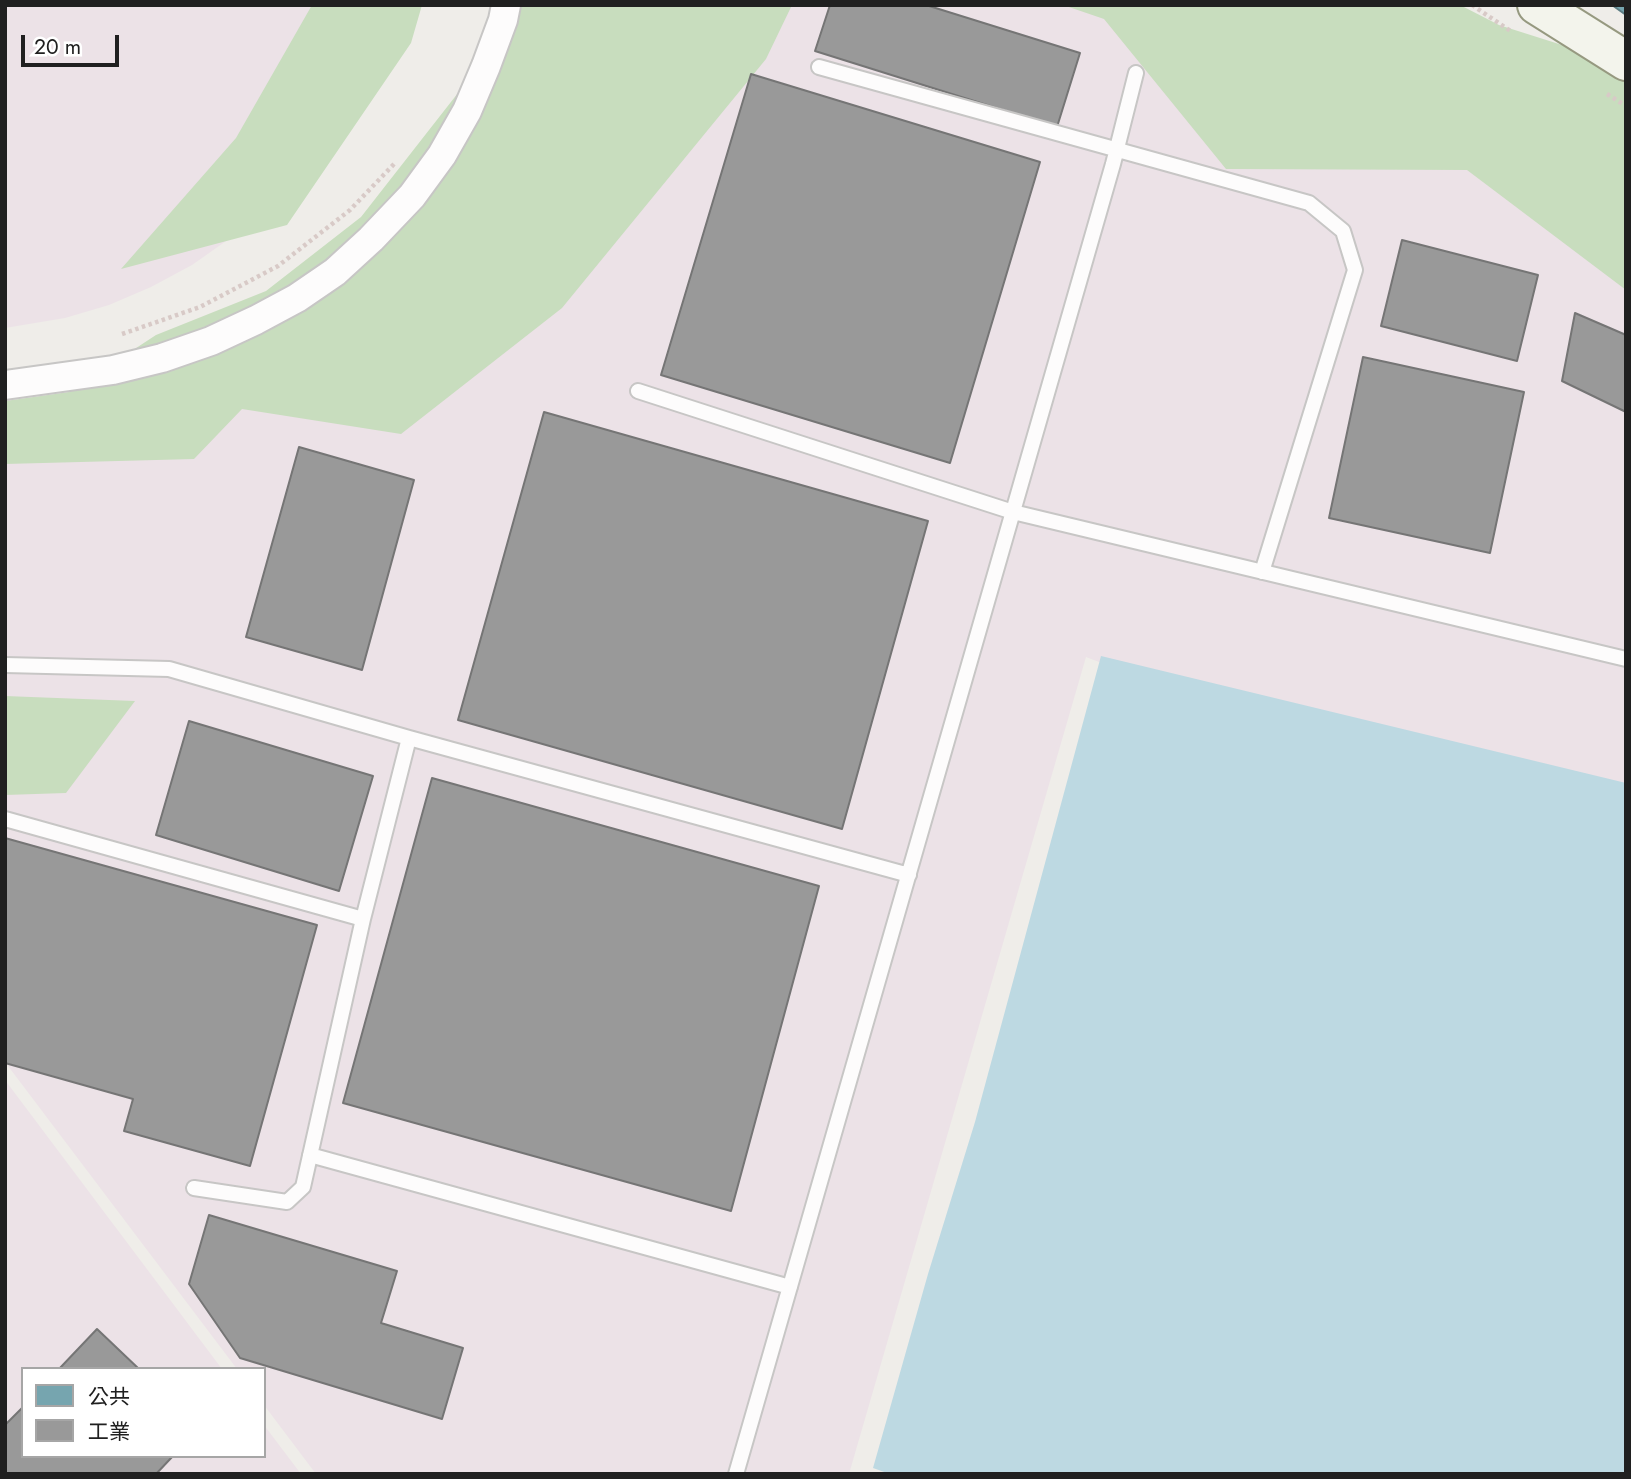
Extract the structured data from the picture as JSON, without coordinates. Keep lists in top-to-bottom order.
{
  "legend": ["公共", "工業"],
  "scale_bar": "20 m"
}
